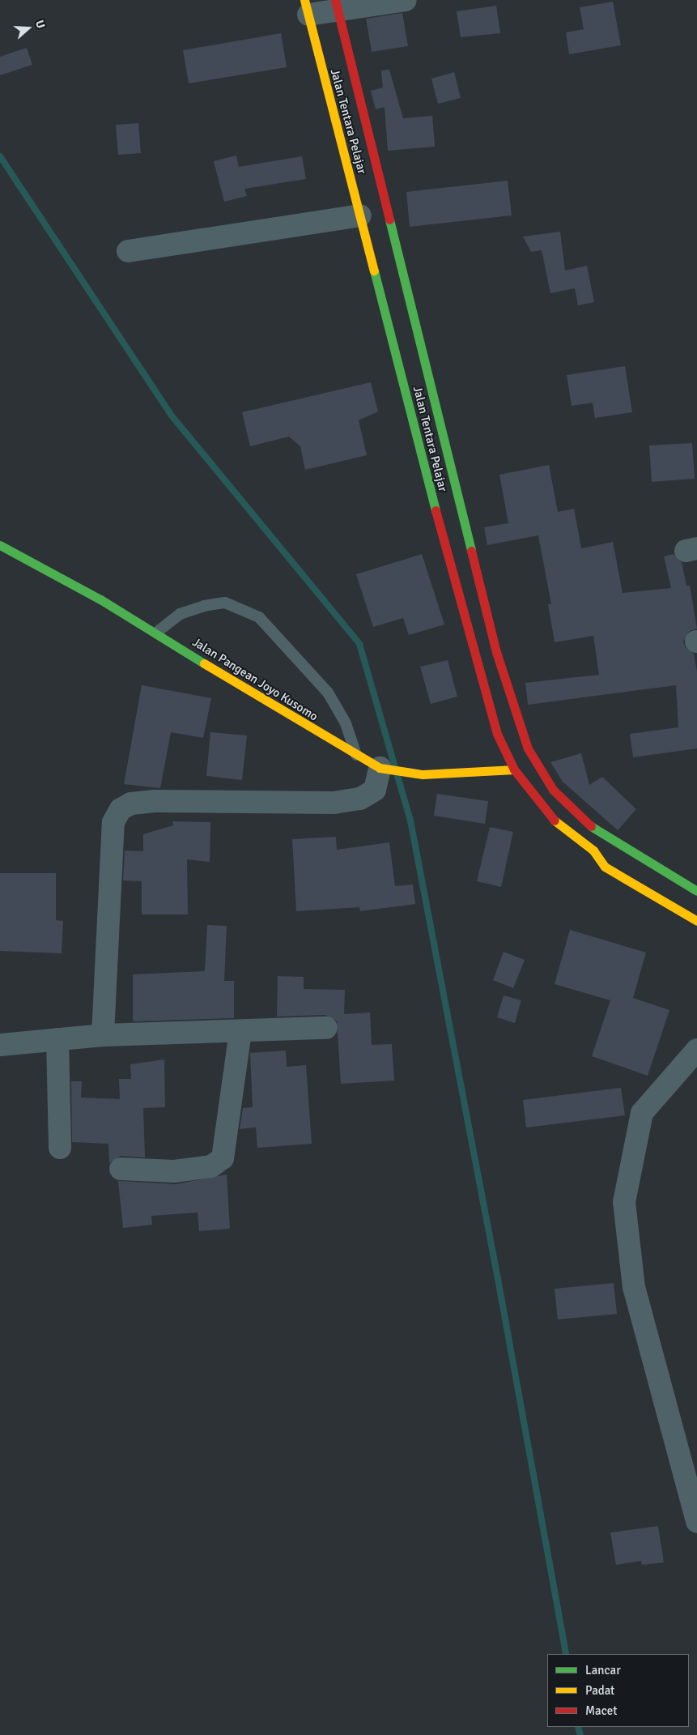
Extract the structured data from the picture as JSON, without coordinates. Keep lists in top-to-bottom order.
{
  "streets": {
    "main road": ["Jalan Tentara Pelajar", "Jalan Pangean Joyo Kusomo"]
  },
  "crossings": [
    ["Jalan Tentara Pelajar", "Jalan Pangean Joyo Kusomo"]
  ],
  "legend": ["Lancar", "Padat", "Macet"],
  "north": "right"
}
